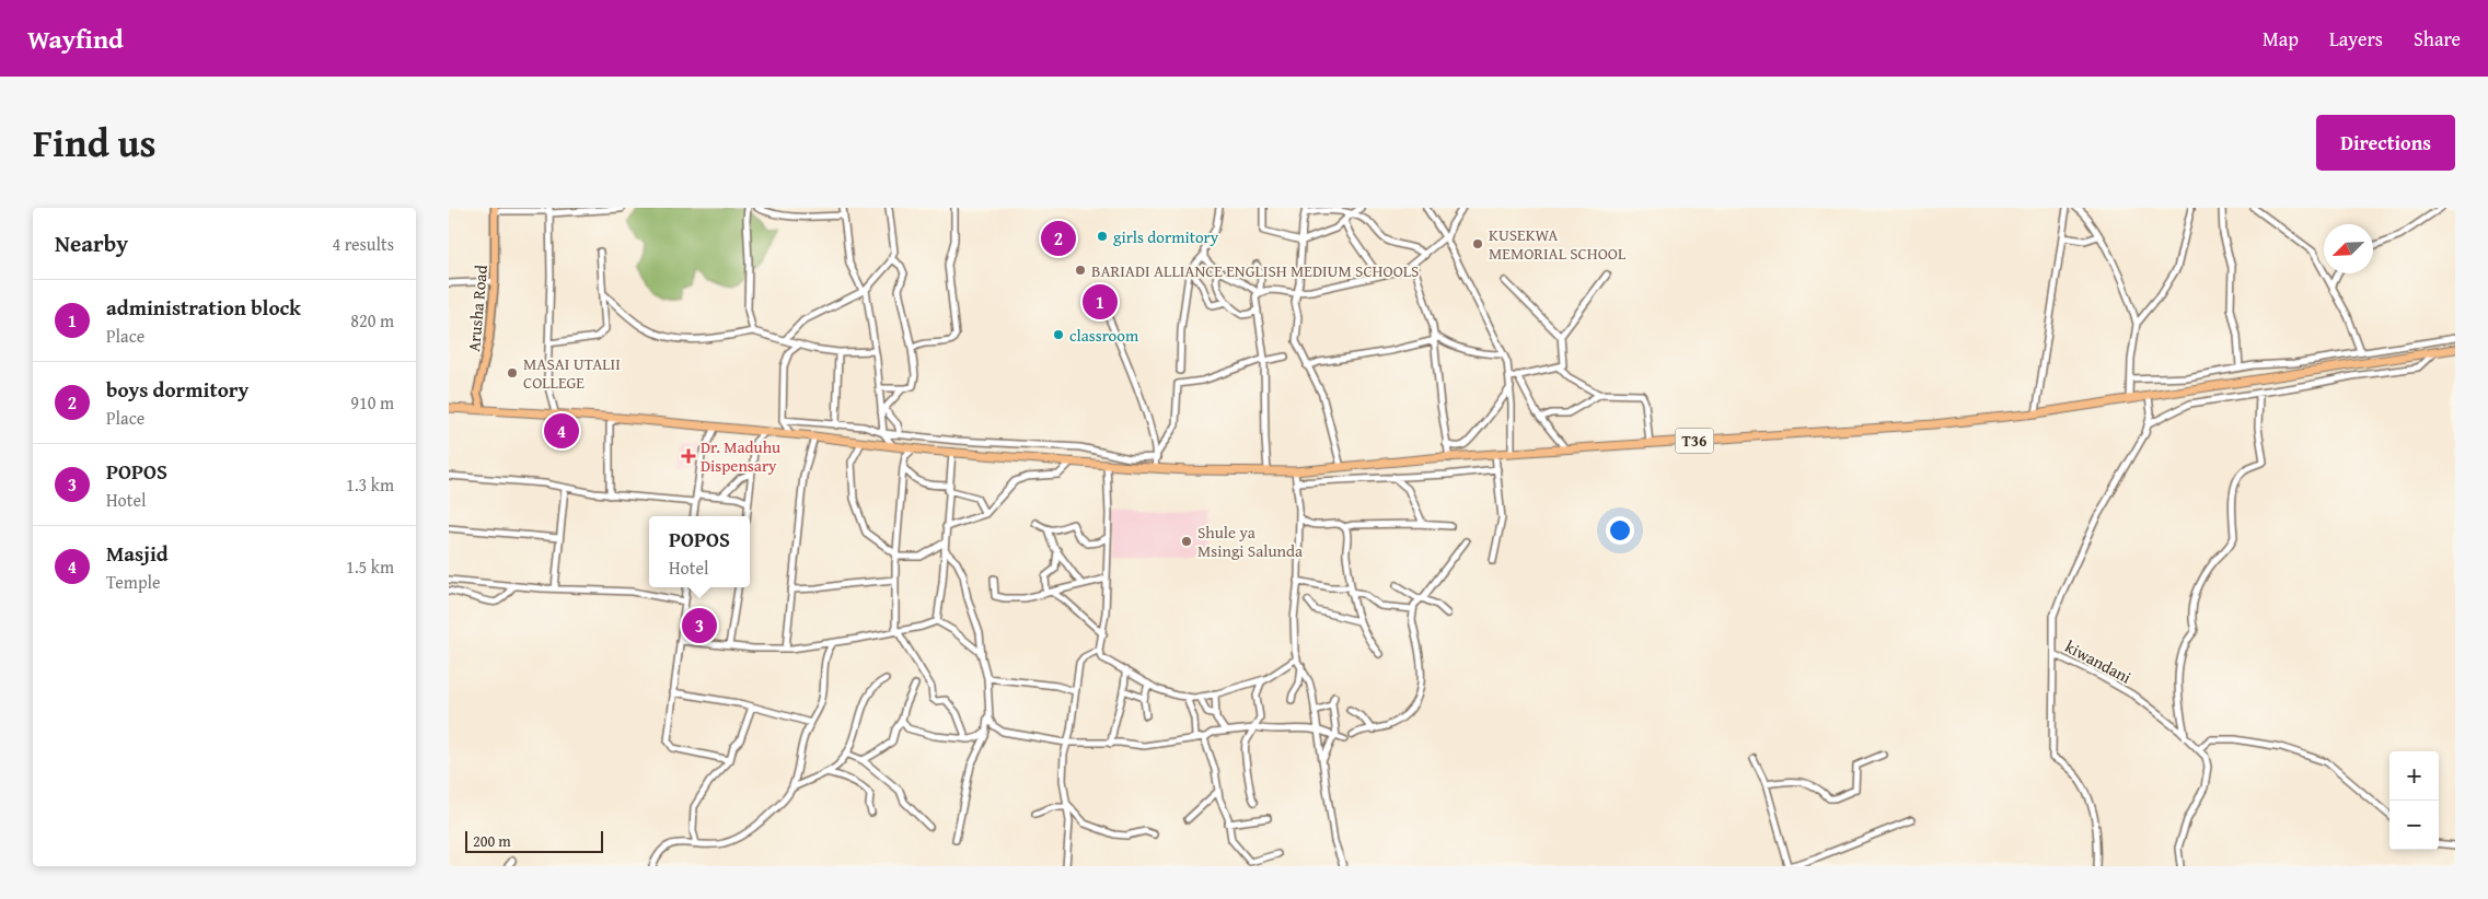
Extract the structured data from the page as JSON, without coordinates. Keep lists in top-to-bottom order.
{
  "streets": {
    "highway": ["T36"],
    "main road": ["Arusha Road"],
    "street": ["kiwandani"]
  },
  "crossings": [
    ["Arusha Road", "T36"],
    ["T36", "kiwandani"]
  ],
  "places": {
    "other": [
      "girls dormitory",
      "KUSEKWA MEMORIAL SCHOOL",
      "BARIADI ALLIANCE ENGLISH MEDIUM SCHOOLS",
      "classroom",
      "MASAI UTALII COLLEGE",
      "Shule ya Msingi Salunda"
    ],
    "health": ["Dr. Maduhu Dispensary"]
  },
  "scale_bar": "200 m",
  "north": "bottom left",
  "page": {
    "header": "Wayfind",
    "nav": ["Map", "Layers", "Share"],
    "title": "Find us",
    "buttons": "Directions",
    "heading": ["Nearby", "4 results"],
    "pins": [
      "2",
      "1",
      "4",
      "3"
    ],
    "list": [
      {
        "mark": "1",
        "name": "administration block",
        "note": "Place",
        "value": "820 m"
      },
      {
        "mark": "2",
        "name": "boys dormitory",
        "note": "Place",
        "value": "910 m"
      },
      {
        "mark": "3",
        "name": "POPOS",
        "note": "Hotel",
        "value": "1.3 km"
      },
      {
        "mark": "4",
        "name": "Masjid",
        "note": "Temple",
        "value": "1.5 km"
      }
    ],
    "popup": ["POPOS", "Hotel"],
    "map_buttons": ["+", "−"],
    "scale": "200 m"
  }
}
